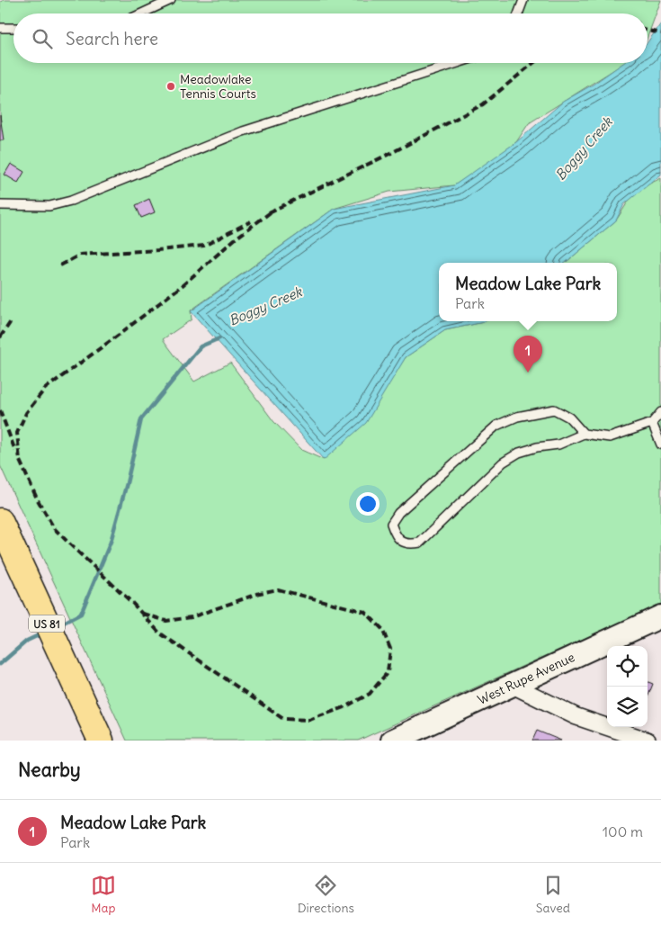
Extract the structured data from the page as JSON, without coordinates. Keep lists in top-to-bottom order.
{
  "streets": {
    "highway": ["US 81"],
    "street": ["West Rupe Avenue"]
  },
  "water": ["Boggy Creek"],
  "places": ["Meadowlake Tennis Courts"],
  "page": {
    "search": "Search here",
    "popup": ["Meadow Lake Park", "Park"],
    "pins": "1",
    "heading": "Nearby",
    "list": [
      {
        "mark": "1",
        "name": "Meadow Lake Park",
        "note": "Park",
        "value": "100 m"
      }
    ],
    "nav": ["Map", "Directions", "Saved"]
  }
}
